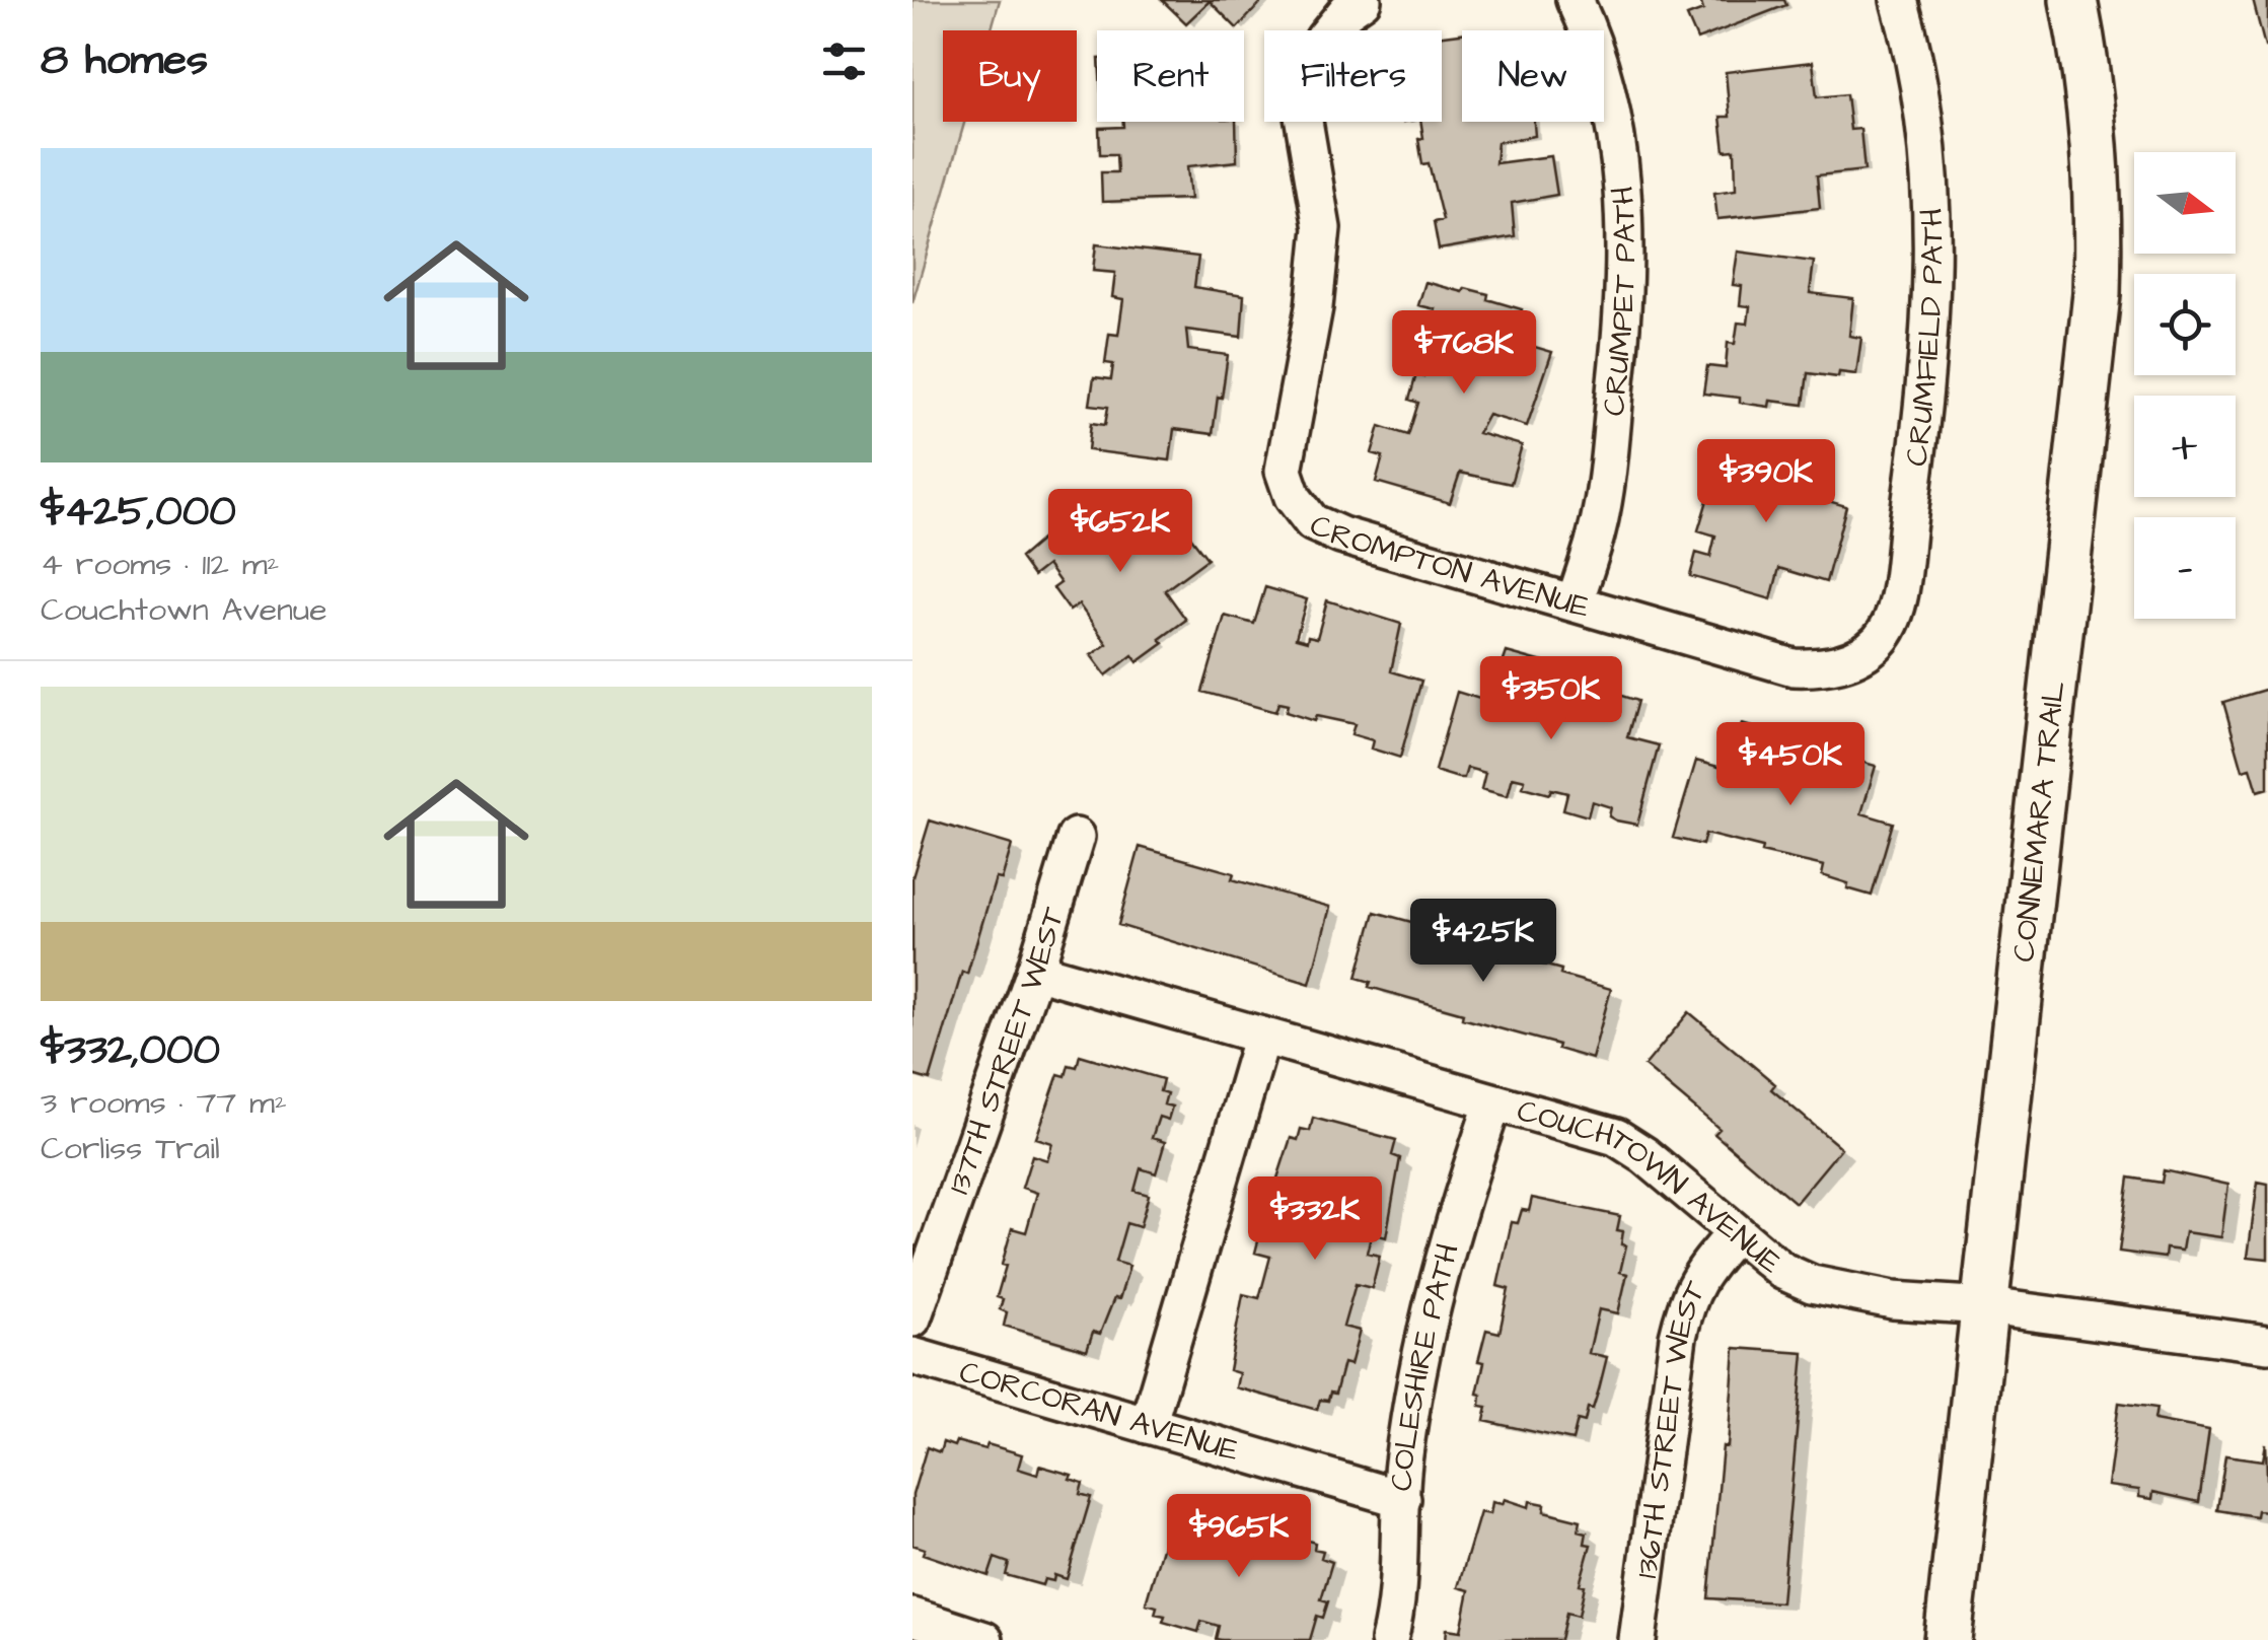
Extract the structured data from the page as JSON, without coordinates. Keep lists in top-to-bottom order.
{
  "streets": {
    "street": [
      "CRUMPET PATH",
      "CRUMFIELD PATH",
      "CROMPTON AVENUE",
      "CONNEMARA TRAIL",
      "137TH STREET WEST",
      "COUCHTOWN AVENUE",
      "COLESHIRE PATH",
      "CORCORAN AVENUE",
      "136TH STREET WEST"
    ]
  },
  "crossings": [
    ["CRUMPET PATH", "CROMPTON AVENUE"],
    ["CRUMFIELD PATH", "CROMPTON AVENUE"],
    ["CONNEMARA TRAIL", "COUCHTOWN AVENUE"],
    ["137TH STREET WEST", "COUCHTOWN AVENUE"],
    ["COUCHTOWN AVENUE", "COLESHIRE PATH"],
    ["COUCHTOWN AVENUE", "136TH STREET WEST"],
    ["COLESHIRE PATH", "CORCORAN AVENUE"]
  ],
  "north": "right",
  "page": {
    "heading": "8 homes",
    "chip": [
      "Buy",
      "Rent",
      "Filters",
      "New"
    ],
    "list": [
      {
        "name": "$425,000",
        "note": "4 rooms · 112 m² · Couchtown Avenue"
      },
      {
        "name": "$332,000",
        "note": "3 rooms · 77 m² · Corliss Trail"
      }
    ],
    "map_buttons": ["+", "−"],
    "price": [
      "$768K",
      "$390K",
      "$652K",
      "$350K",
      "$450K",
      "$425K",
      "$332K",
      "$965K"
    ]
  }
}
